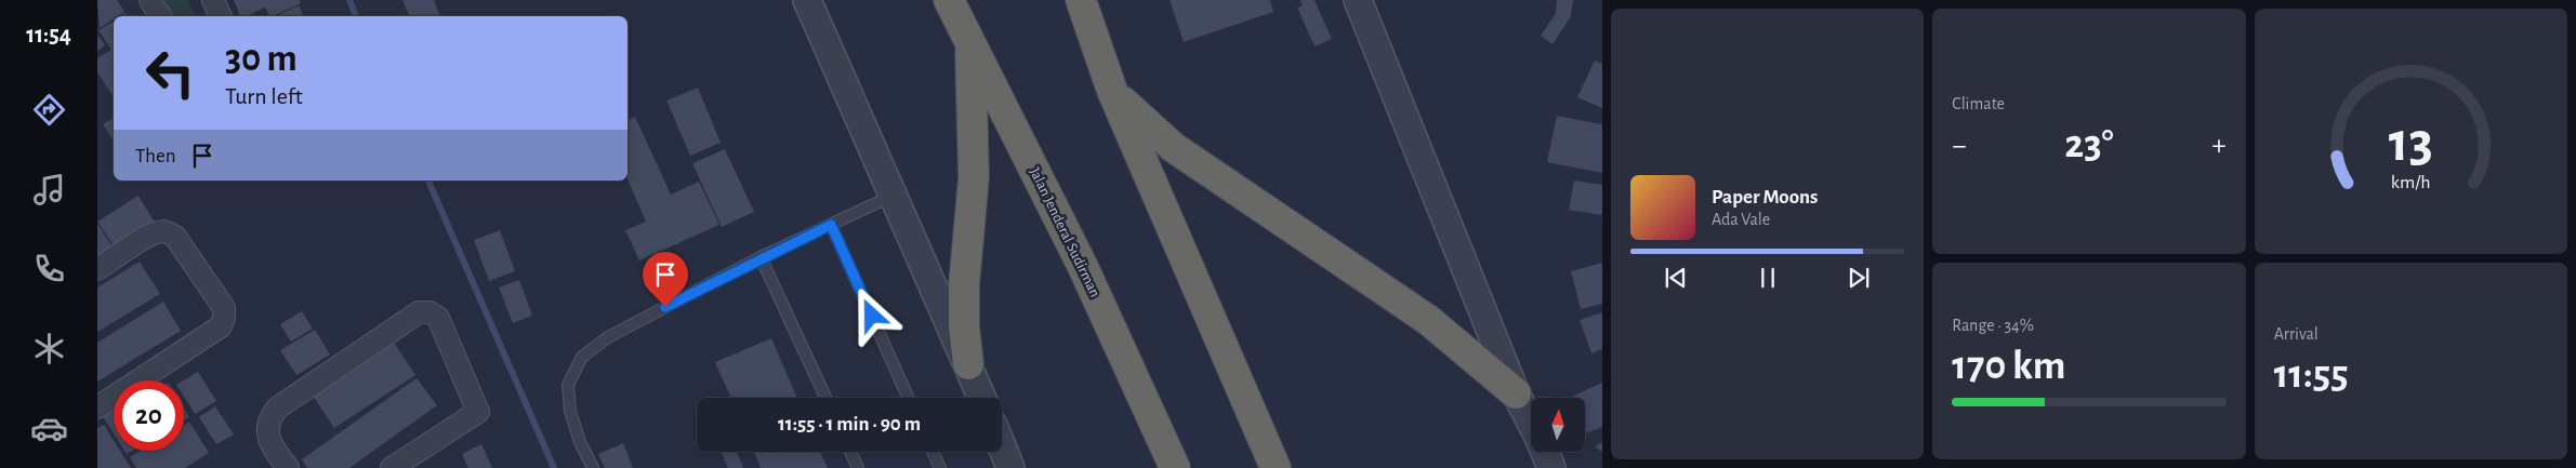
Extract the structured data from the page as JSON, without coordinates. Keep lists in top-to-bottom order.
{
  "streets": {
    "highway": ["Jalan Jenderal Sudirman"]
  },
  "north": "top",
  "page": {
    "tabs": "11:54",
    "tile": [
      "Climate",
      ["Range · 34%", "170 km"],
      ["Arrival", "11:55"]
    ],
    "turn": ["30 m", "Turn left"],
    "heat": ["−", "23°", "+"],
    "then": "Then",
    "song": ["Paper Moons", "Ada Vale"],
    "limit": "20",
    "trip": "11:55 · 1 min · 90 m",
    "gauge": ["13", "km/h"]
  }
}
